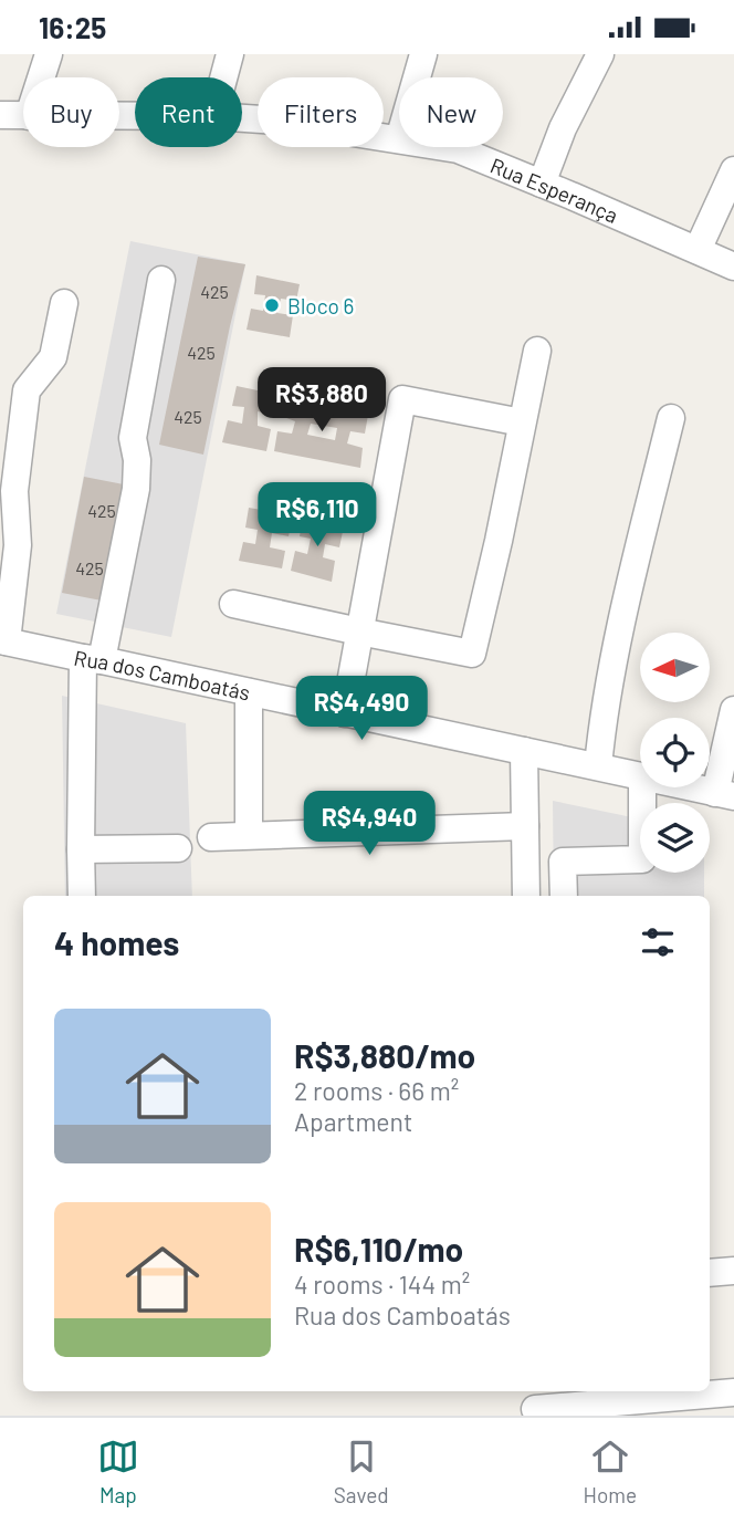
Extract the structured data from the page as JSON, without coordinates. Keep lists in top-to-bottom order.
{
  "streets": {
    "street": ["Rua Esperança", "Rua dos Camboatás"]
  },
  "places": ["Bloco 6"],
  "house_numbers": [
    "425",
    "425",
    "425",
    "425",
    "425"
  ],
  "north": "left",
  "page": {
    "status": "16:25",
    "chip": [
      "Buy",
      "Rent",
      "Filters",
      "New"
    ],
    "price": [
      "R$3,880",
      "R$6,110",
      "R$4,490",
      "R$4,940"
    ],
    "heading": "4 homes",
    "list": [
      {
        "name": "R$3,880/mo",
        "note": "2 rooms · 66 m² · Apartment"
      },
      {
        "name": "R$6,110/mo",
        "note": "4 rooms · 144 m² · Rua dos Camboatás"
      }
    ],
    "tabs": ["Map", "Saved", "Home"]
  }
}
